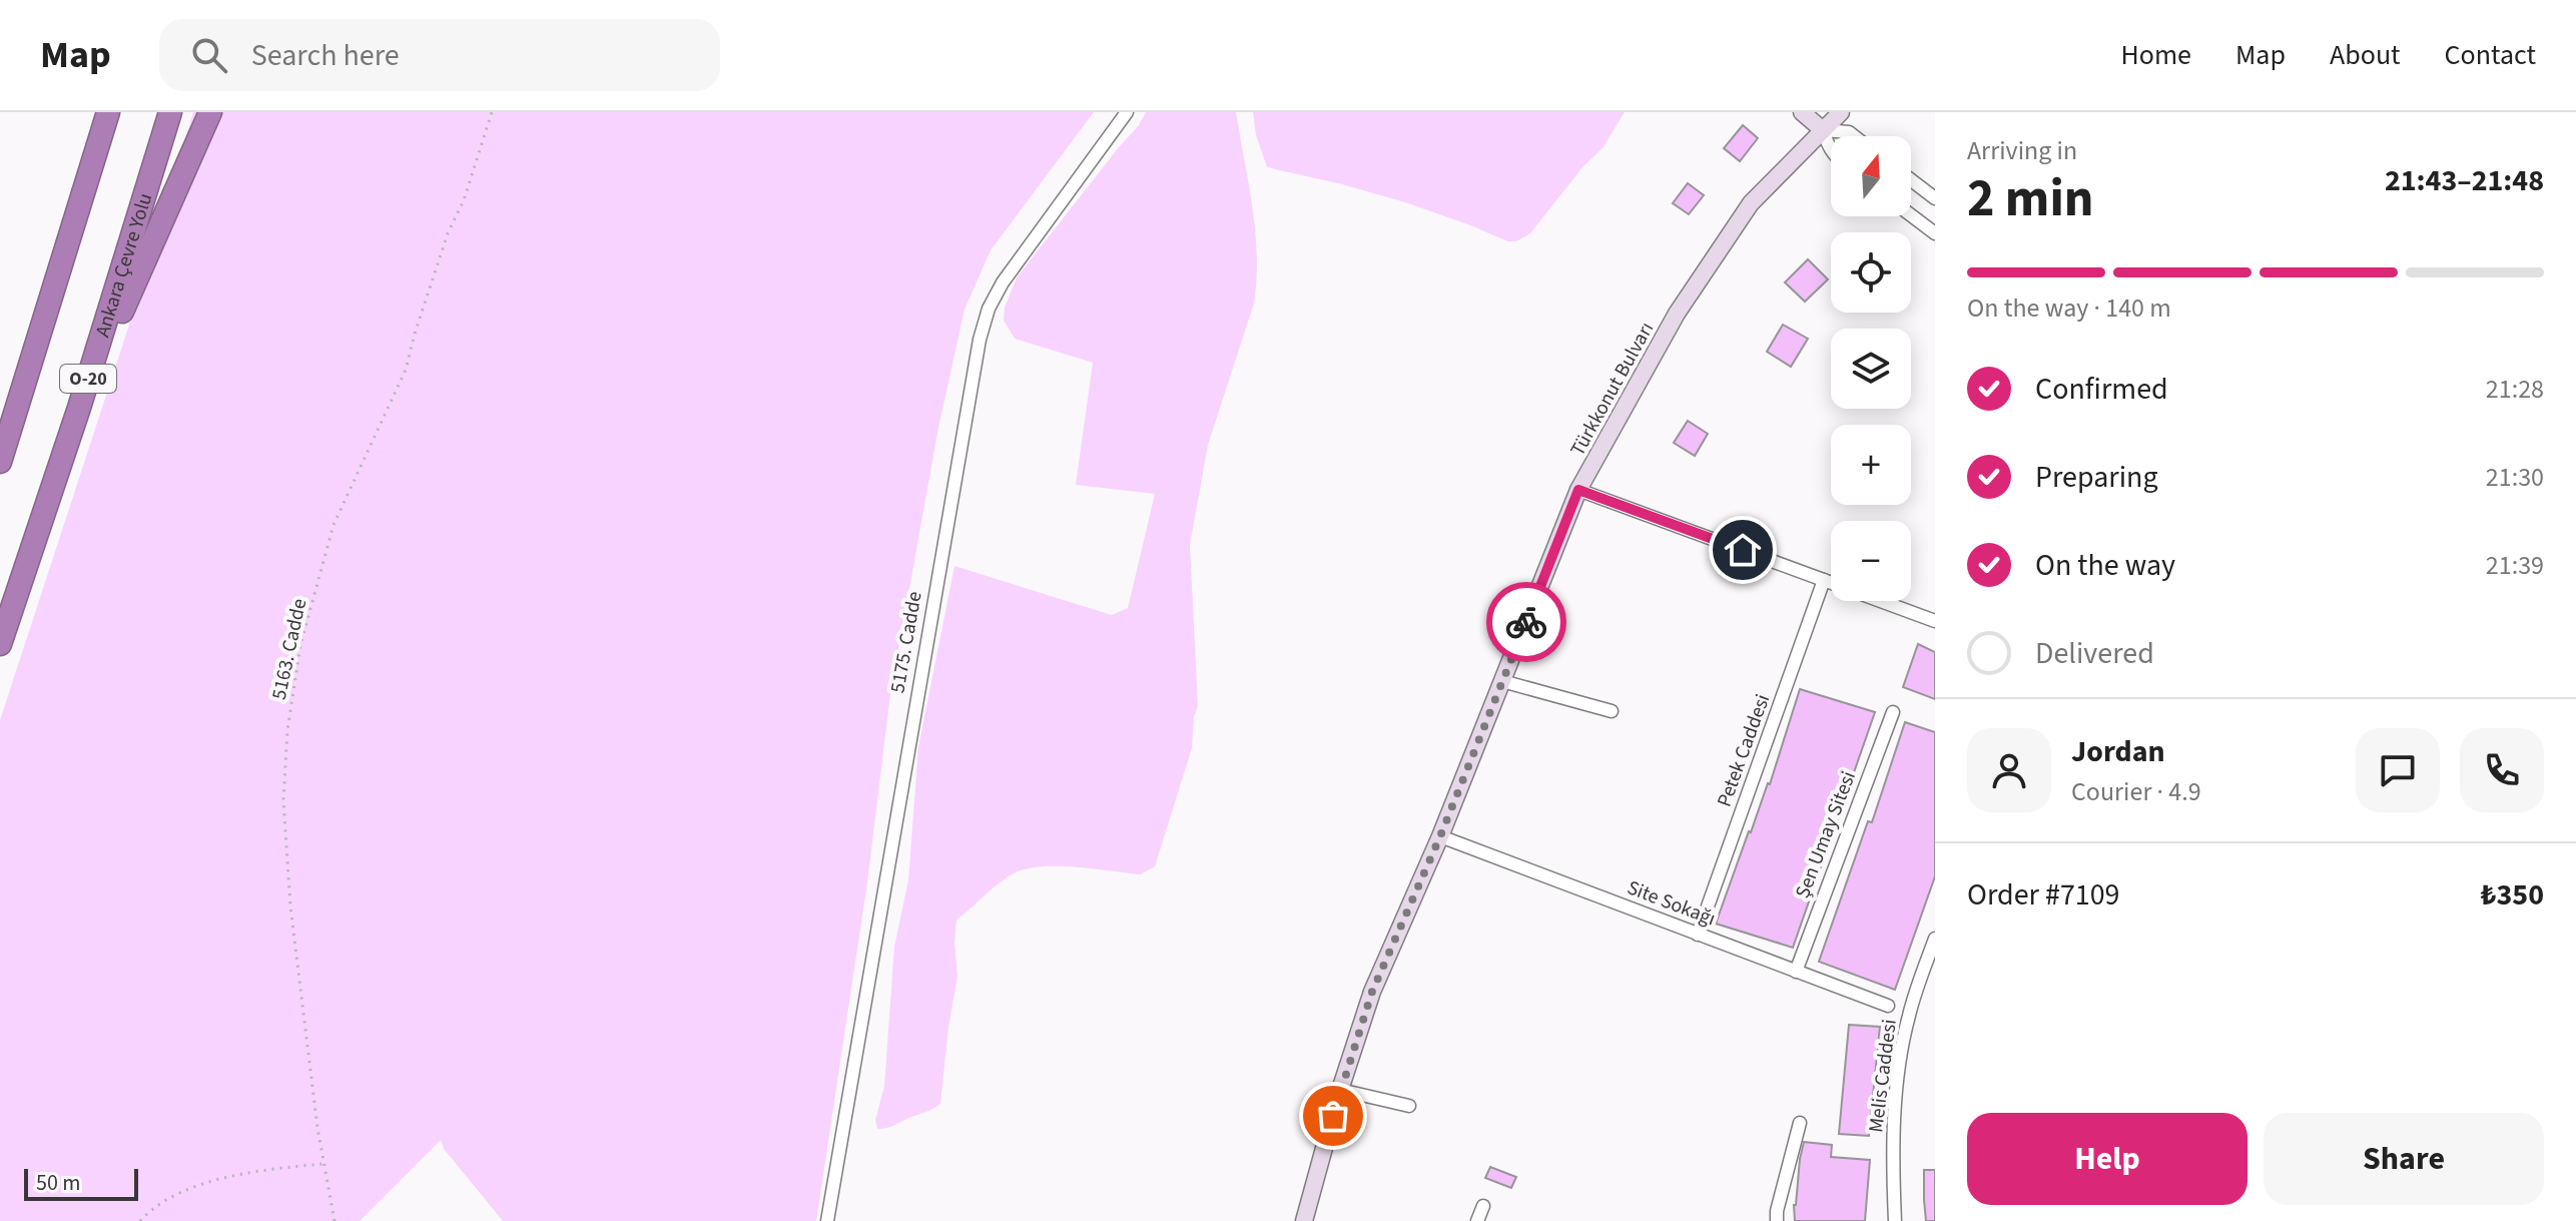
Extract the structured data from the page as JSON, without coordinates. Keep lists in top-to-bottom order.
{
  "streets": {
    "highway": ["Ankara Çevre Yolu", "O-20"],
    "street": [
      "Türkkonut Bulvarı",
      "5175. Cadde",
      "Petek Caddesi",
      "Şen Umay Sitesi",
      "Site Sokağı",
      "Melis Caddesi"
    ],
    "path": ["5163. Cadde"]
  },
  "crossings": [
    ["Türkkonut Bulvarı", "Site Sokağı"],
    ["Petek Caddesi", "Site Sokağı"],
    ["Şen Umay Sitesi", "Site Sokağı"]
  ],
  "scale_bar": "50 m",
  "north": "top",
  "page": {
    "header": "Map",
    "search": "Search here",
    "nav": [
      "Home",
      "Map",
      "About",
      "Contact"
    ],
    "heading": ["2 min", "Arriving in", "21:43–21:48"],
    "panel": [
      "Jordan",
      "Courier · 4.9",
      "Order #7109",
      "₺350"
    ],
    "map_buttons": ["+", "−"],
    "bar": "On the way · 140 m",
    "list": [
      ["Confirmed", "21:28"],
      ["Preparing", "21:30"],
      ["On the way", "21:39"],
      "Delivered"
    ],
    "buttons": ["Help", "Share"],
    "scale": "50 m"
  }
}
